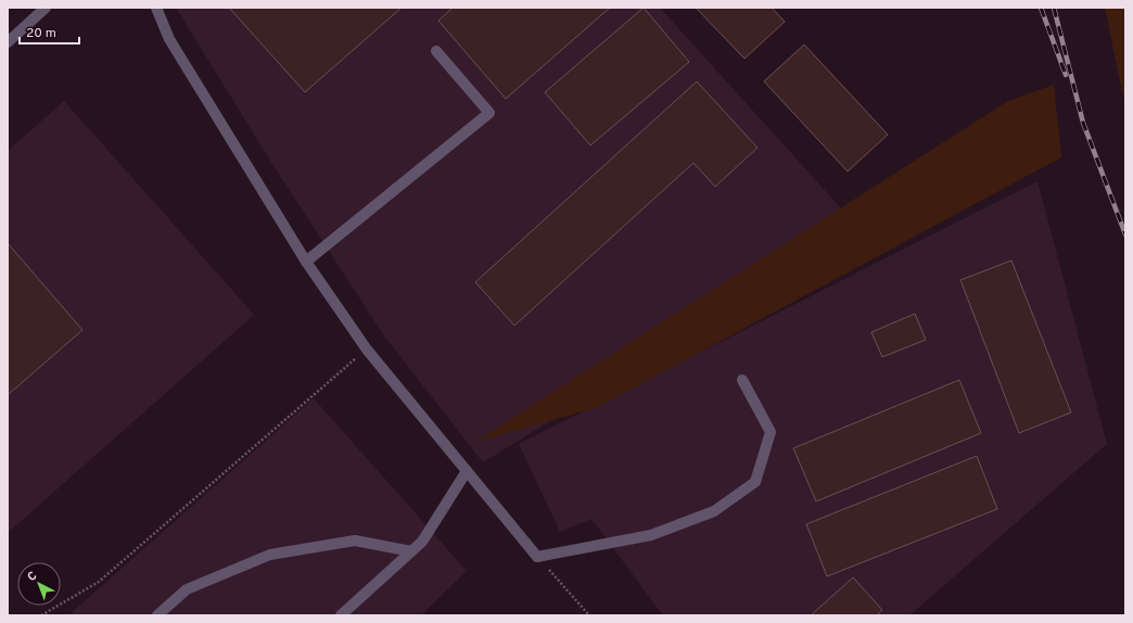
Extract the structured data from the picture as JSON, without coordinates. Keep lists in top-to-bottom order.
{
  "scale_bar": "20 m",
  "north": "top left"
}
